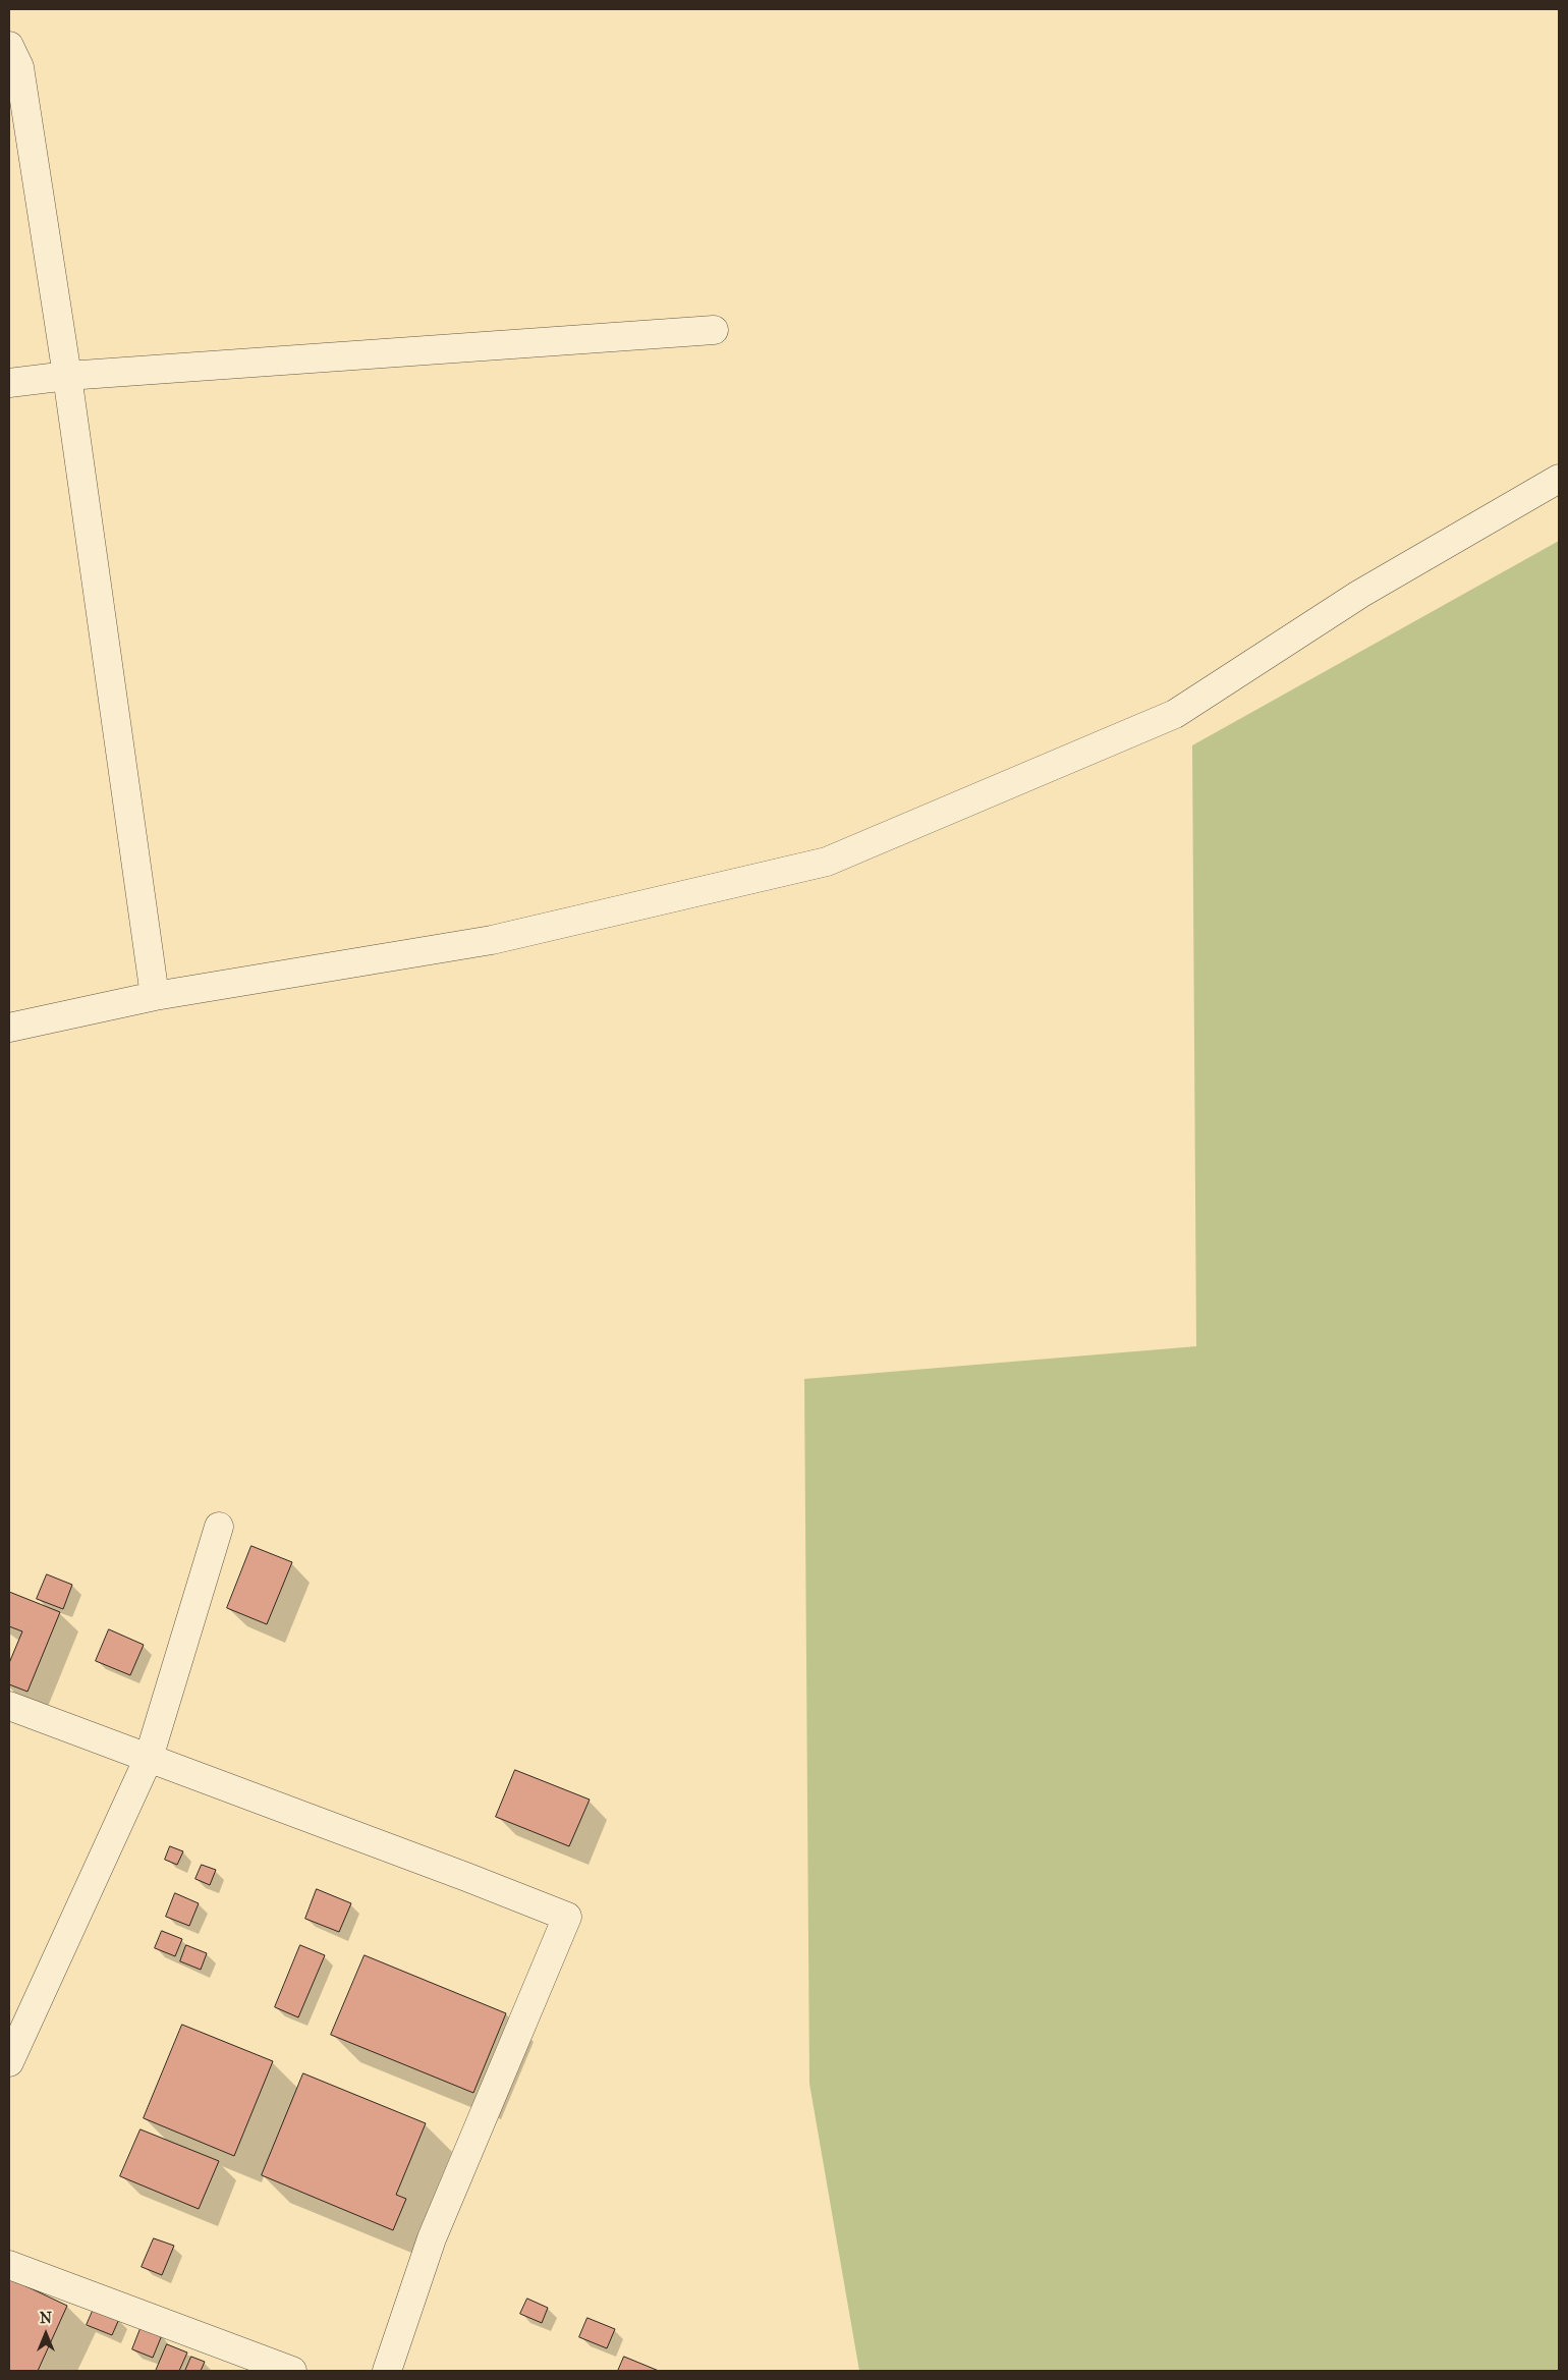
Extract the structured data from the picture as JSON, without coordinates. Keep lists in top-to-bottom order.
{
  "north": "top"
}
